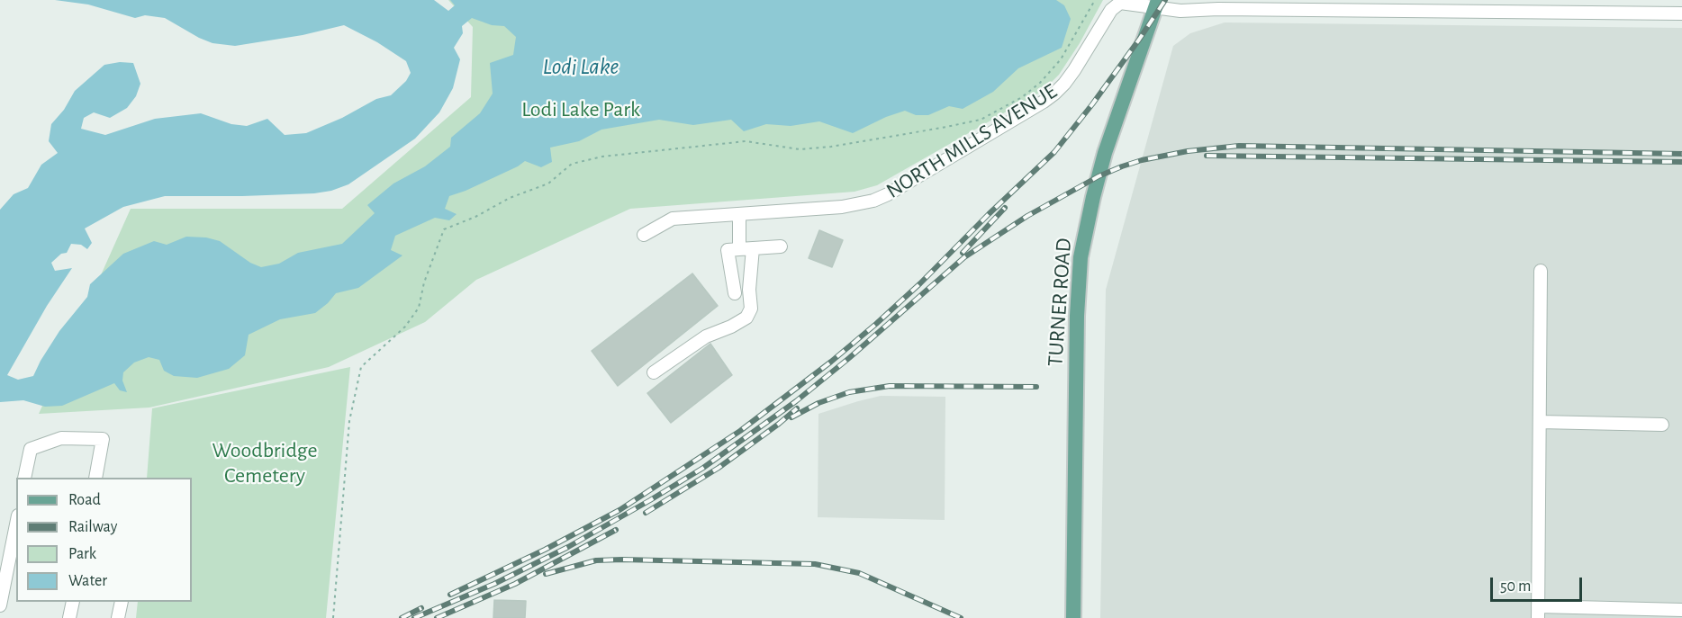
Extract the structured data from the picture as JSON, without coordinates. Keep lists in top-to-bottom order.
{
  "streets": {
    "main road": ["TURNER ROAD"],
    "street": ["NORTH MILLS AVENUE"]
  },
  "crossings": [
    ["NORTH MILLS AVENUE", "TURNER ROAD"]
  ],
  "water": ["Lodi Lake"],
  "parks": ["Lodi Lake Park", "Woodbridge Cemetery"],
  "legend": [
    "Road",
    "Railway",
    "Park",
    "Water"
  ],
  "scale_bar": "50 m"
}
